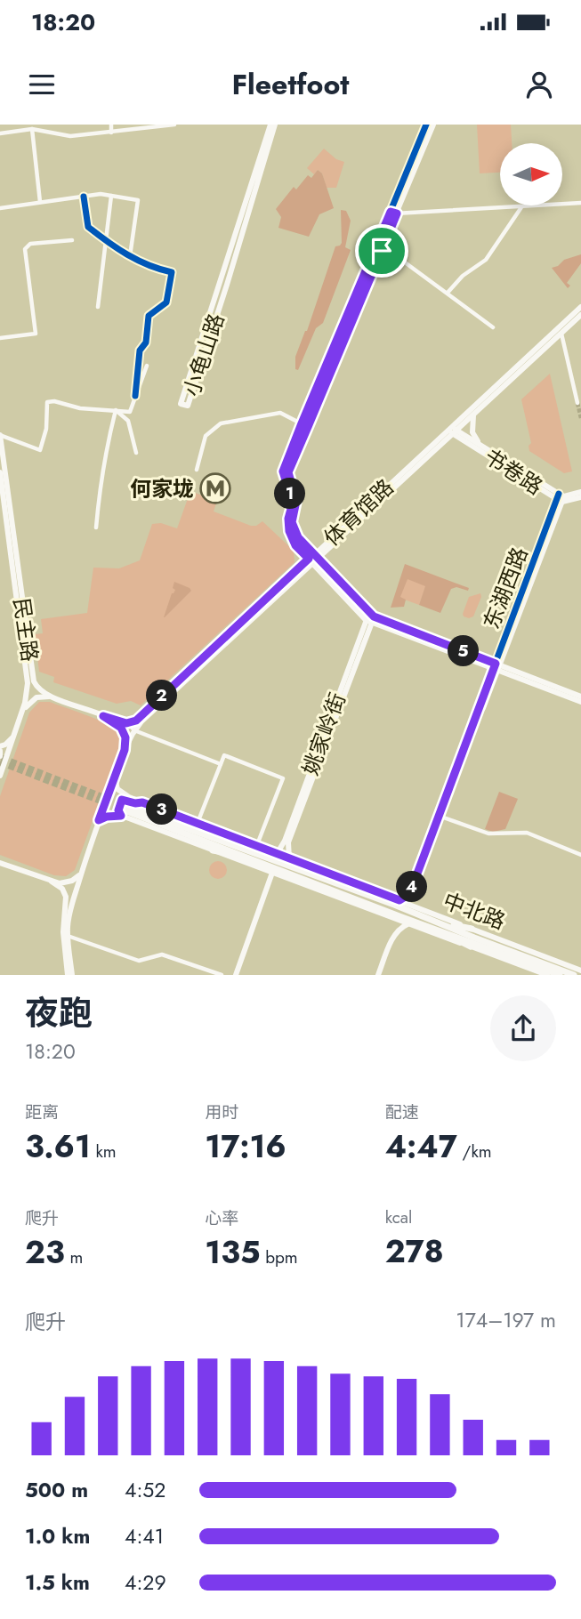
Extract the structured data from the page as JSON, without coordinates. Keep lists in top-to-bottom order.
{
  "streets": {
    "main road": [
      "小龟山路",
      "书卷路",
      "体育馆路",
      "东湖西路",
      "民主路",
      "姚家岭街",
      "中北路"
    ]
  },
  "crossings": [
    ["书卷路", "体育馆路"],
    ["书卷路", "东湖西路"],
    ["体育馆路", "中北路"],
    ["东湖西路", "中北路"],
    ["姚家岭街", "中北路"]
  ],
  "places": {
    "metro station": ["何家垅"]
  },
  "north": "right",
  "page": {
    "status": "18:20",
    "header": "Fleetfoot",
    "pins": [
      "1",
      "5",
      "2",
      "3",
      "4"
    ],
    "heading": ["夜跑", "18:20"],
    "stats": [
      ["距离", "3.61 km"],
      ["用时", "17:16"],
      ["配速", "4:47 /km"],
      ["爬升", "23 m"],
      ["心率", "135 bpm"],
      ["kcal", "278"]
    ],
    "chart": ["爬升", "174–197 m"],
    "list": [
      {
        "name": "500 m",
        "note": "4:52"
      },
      {
        "name": "1.0 km",
        "note": "4:41"
      },
      {
        "name": "1.5 km",
        "note": "4:29"
      }
    ]
  }
}
